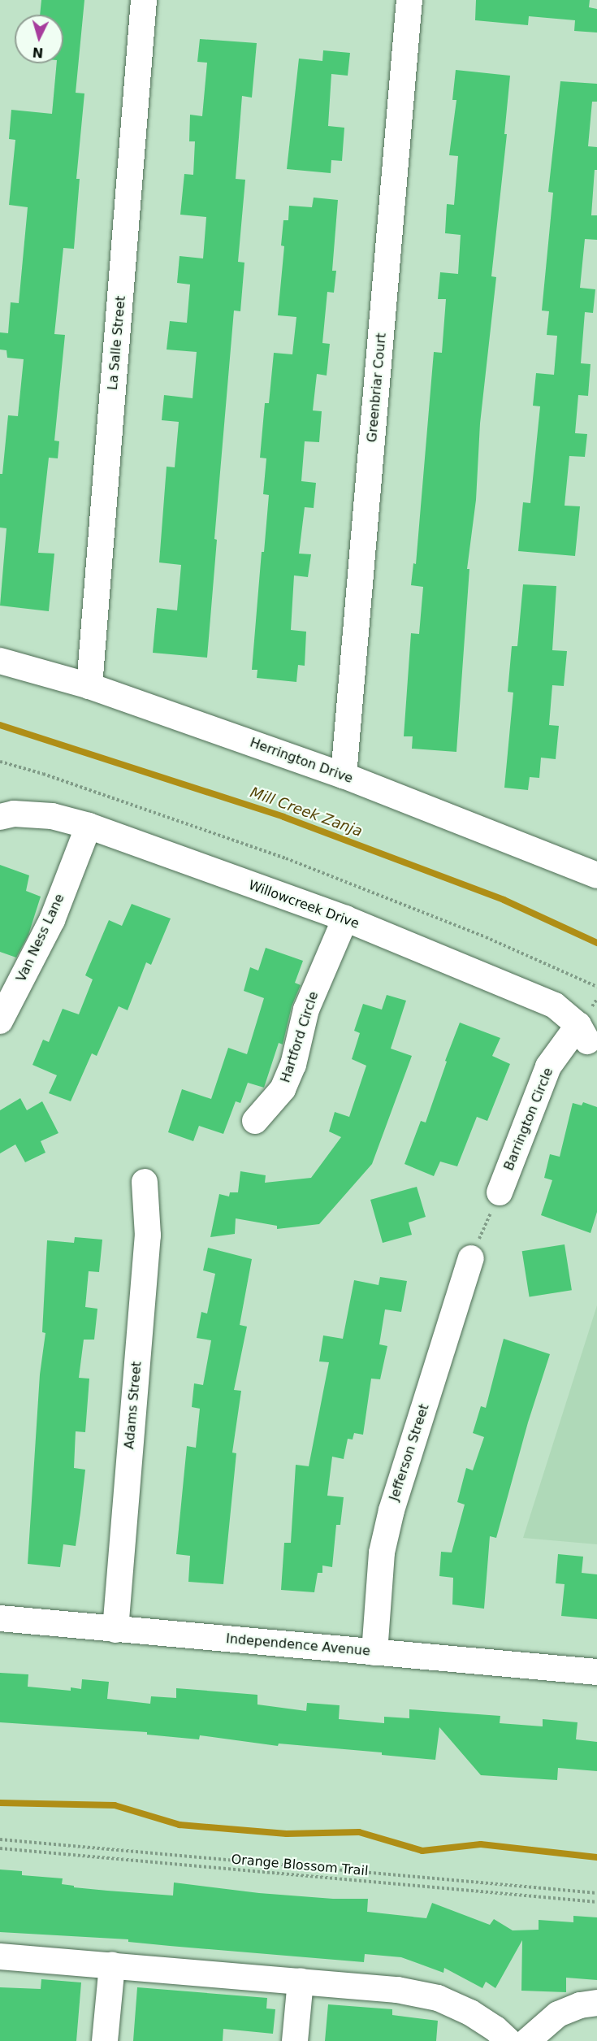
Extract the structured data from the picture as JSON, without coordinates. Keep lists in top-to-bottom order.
{
  "streets": {
    "street": [
      "La Salle Street",
      "Greenbriar Court",
      "Herrington Drive",
      "Willowcreek Drive",
      "Van Ness Lane",
      "Hartford Circle",
      "Barrington Circle",
      "Adams Street",
      "Jefferson Street",
      "Independence Avenue"
    ],
    "path": ["Orange Blossom Trail"]
  },
  "crossings": [
    ["La Salle Street", "Herrington Drive"],
    ["Greenbriar Court", "Herrington Drive"],
    ["Willowcreek Drive", "Van Ness Lane"],
    ["Willowcreek Drive", "Hartford Circle"],
    ["Willowcreek Drive", "Barrington Circle"],
    ["Adams Street", "Independence Avenue"],
    ["Jefferson Street", "Independence Avenue"]
  ],
  "water": ["Mill Creek Zanja"],
  "north": "bottom"
}
